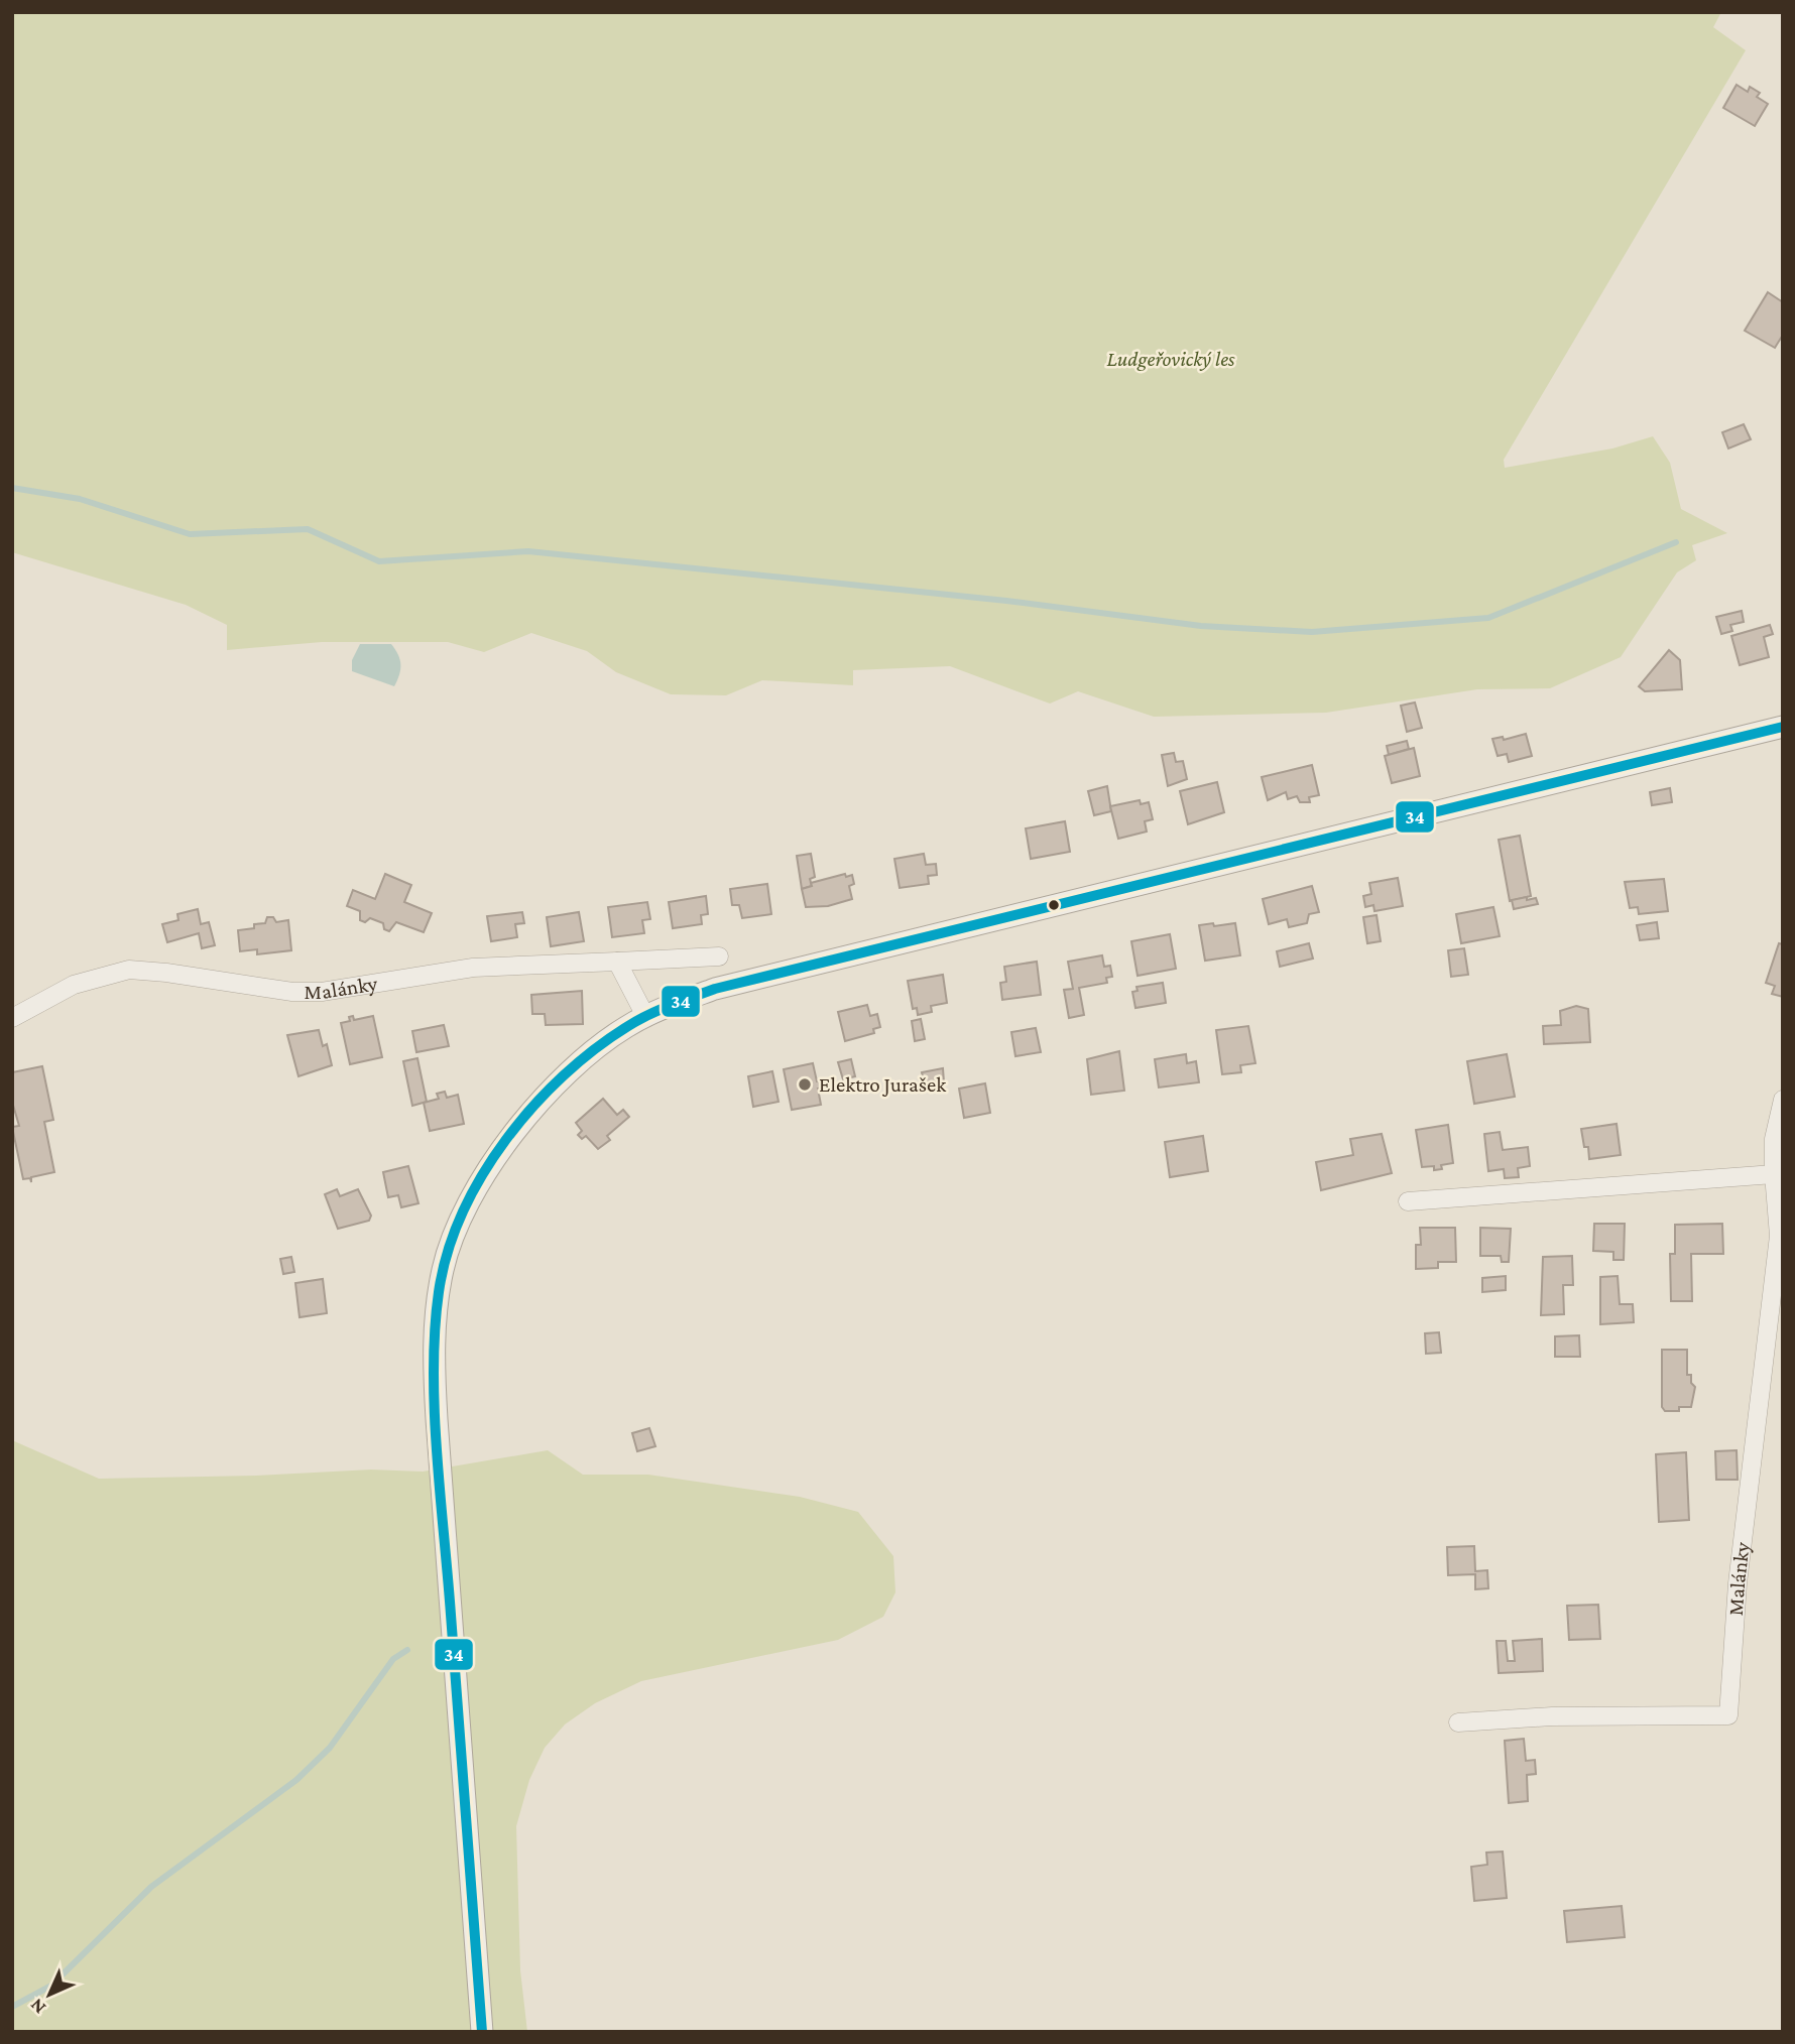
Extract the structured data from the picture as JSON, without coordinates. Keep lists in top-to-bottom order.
{
  "streets": {
    "street": ["Malánky"]
  },
  "parks": ["Ludgeřovický les"],
  "places": ["Elektro Jurašek"],
  "lines": ["transit line 34"],
  "north": "bottom left"
}
